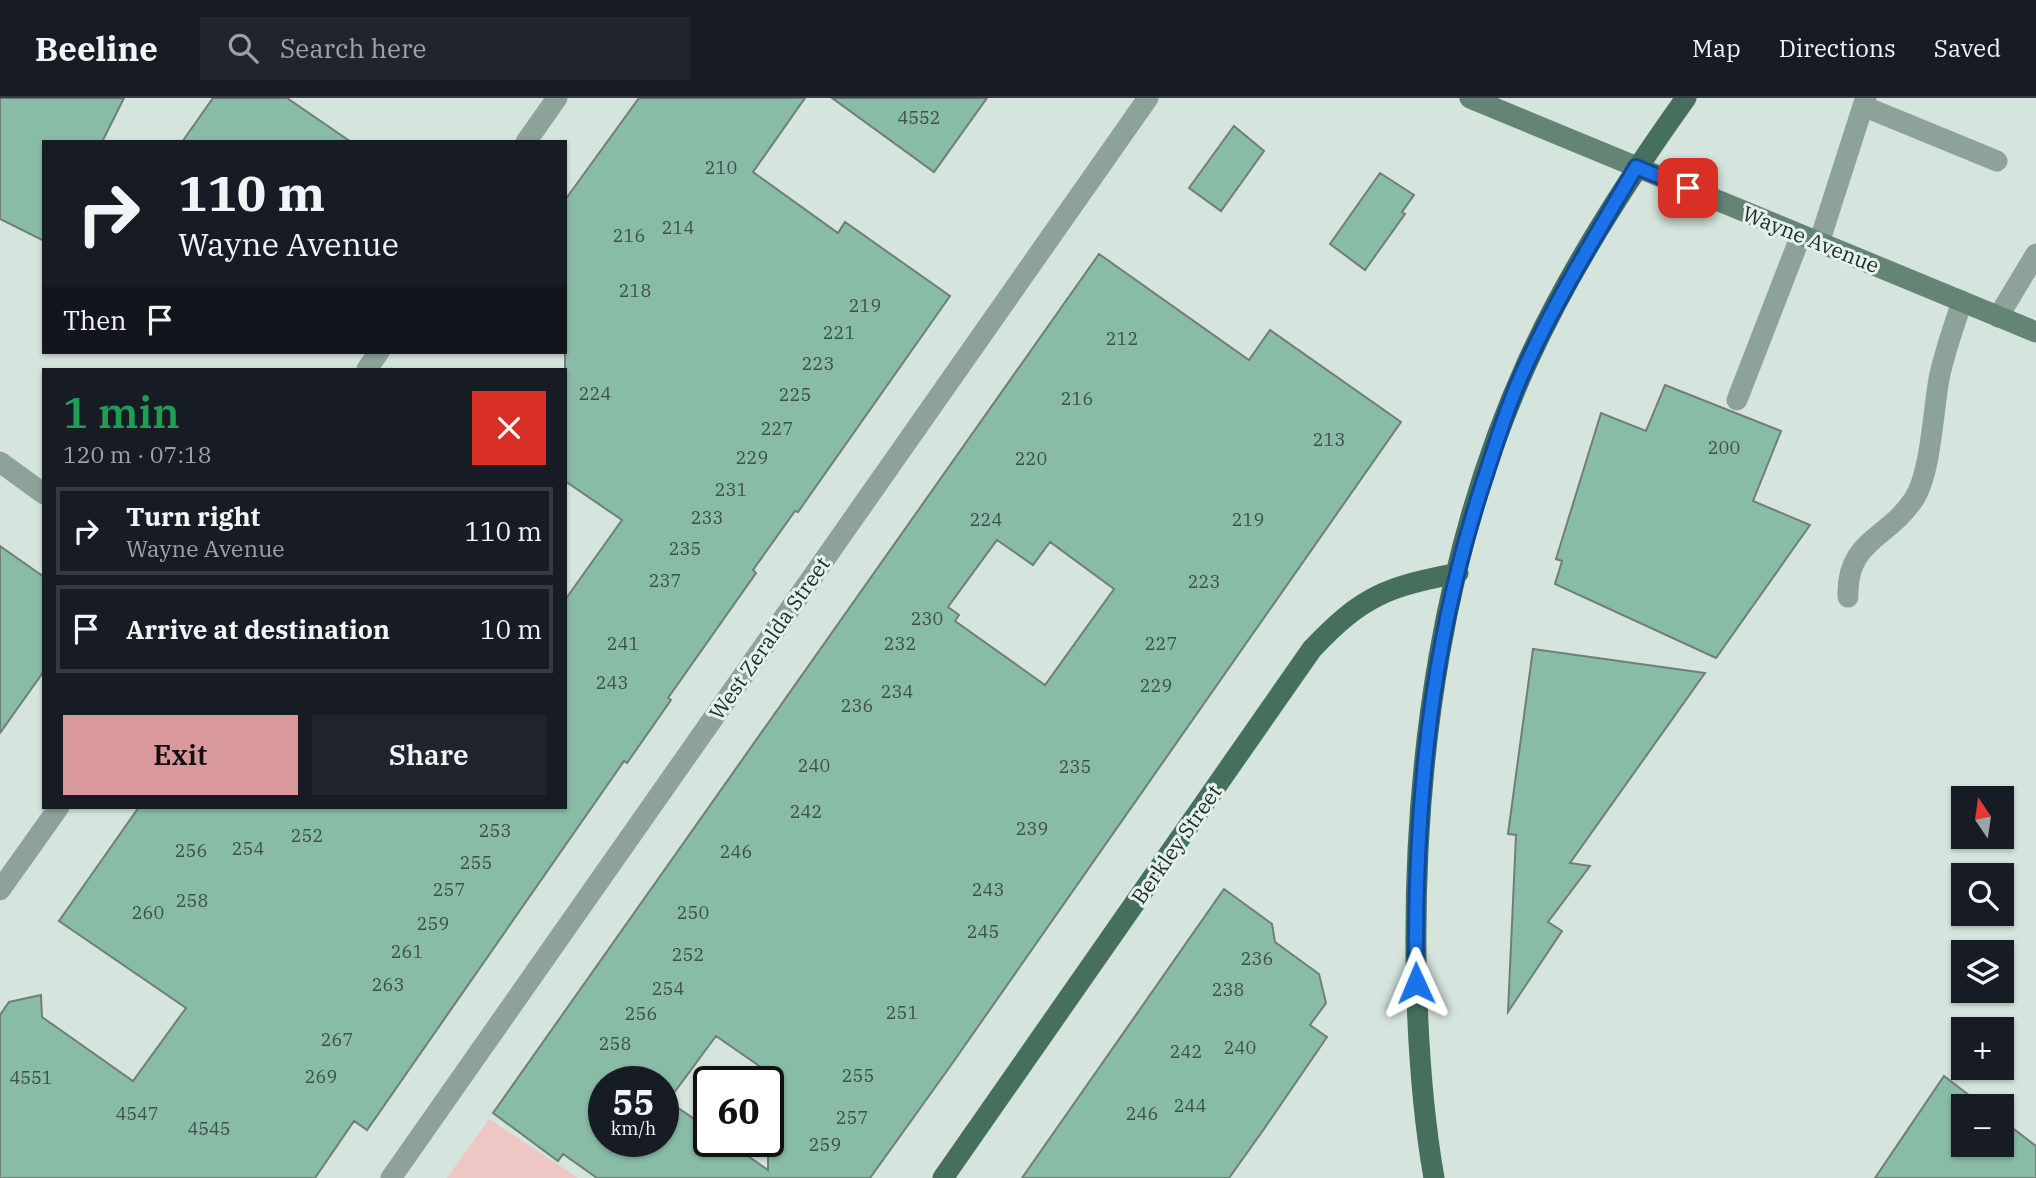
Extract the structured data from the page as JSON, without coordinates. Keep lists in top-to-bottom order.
{
  "streets": {
    "main road": ["Wayne Avenue", "Berkley Street"],
    "street": ["West Zeralda Street"]
  },
  "house_numbers": [
    "4552",
    "210",
    "214",
    "216",
    "218",
    "219",
    "221",
    "212",
    "223",
    "224",
    "225",
    "216",
    "227",
    "213",
    "200",
    "229",
    "220",
    "231",
    "233",
    "224",
    "219",
    "235",
    "237",
    "223",
    "230",
    "241",
    "232",
    "227",
    "243",
    "229",
    "234",
    "236",
    "240",
    "235",
    "242",
    "239",
    "253",
    "252",
    "254",
    "256",
    "246",
    "255",
    "257",
    "243",
    "258",
    "260",
    "250",
    "259",
    "245",
    "261",
    "252",
    "236",
    "263",
    "254",
    "238",
    "251",
    "256",
    "267",
    "258",
    "240",
    "242",
    "255",
    "269",
    "4551",
    "244",
    "4547",
    "246",
    "257",
    "4545",
    "259"
  ],
  "north": "top",
  "page": {
    "header": "Beeline",
    "search": "Search here",
    "nav": ["Map", "Directions", "Saved"],
    "turn": ["110 m", "Wayne Avenue"],
    "then": "Then",
    "heading": ["1 min", "120 m · 07:18"],
    "list": [
      {
        "name": "Turn right",
        "note": "Wayne Avenue",
        "value": "110 m"
      },
      {
        "name": "Arrive at destination",
        "value": "10 m"
      }
    ],
    "buttons": ["Exit", "Share"],
    "map_buttons": ["+", "−"],
    "speed": "55 km/h",
    "limit": "60"
  }
}
